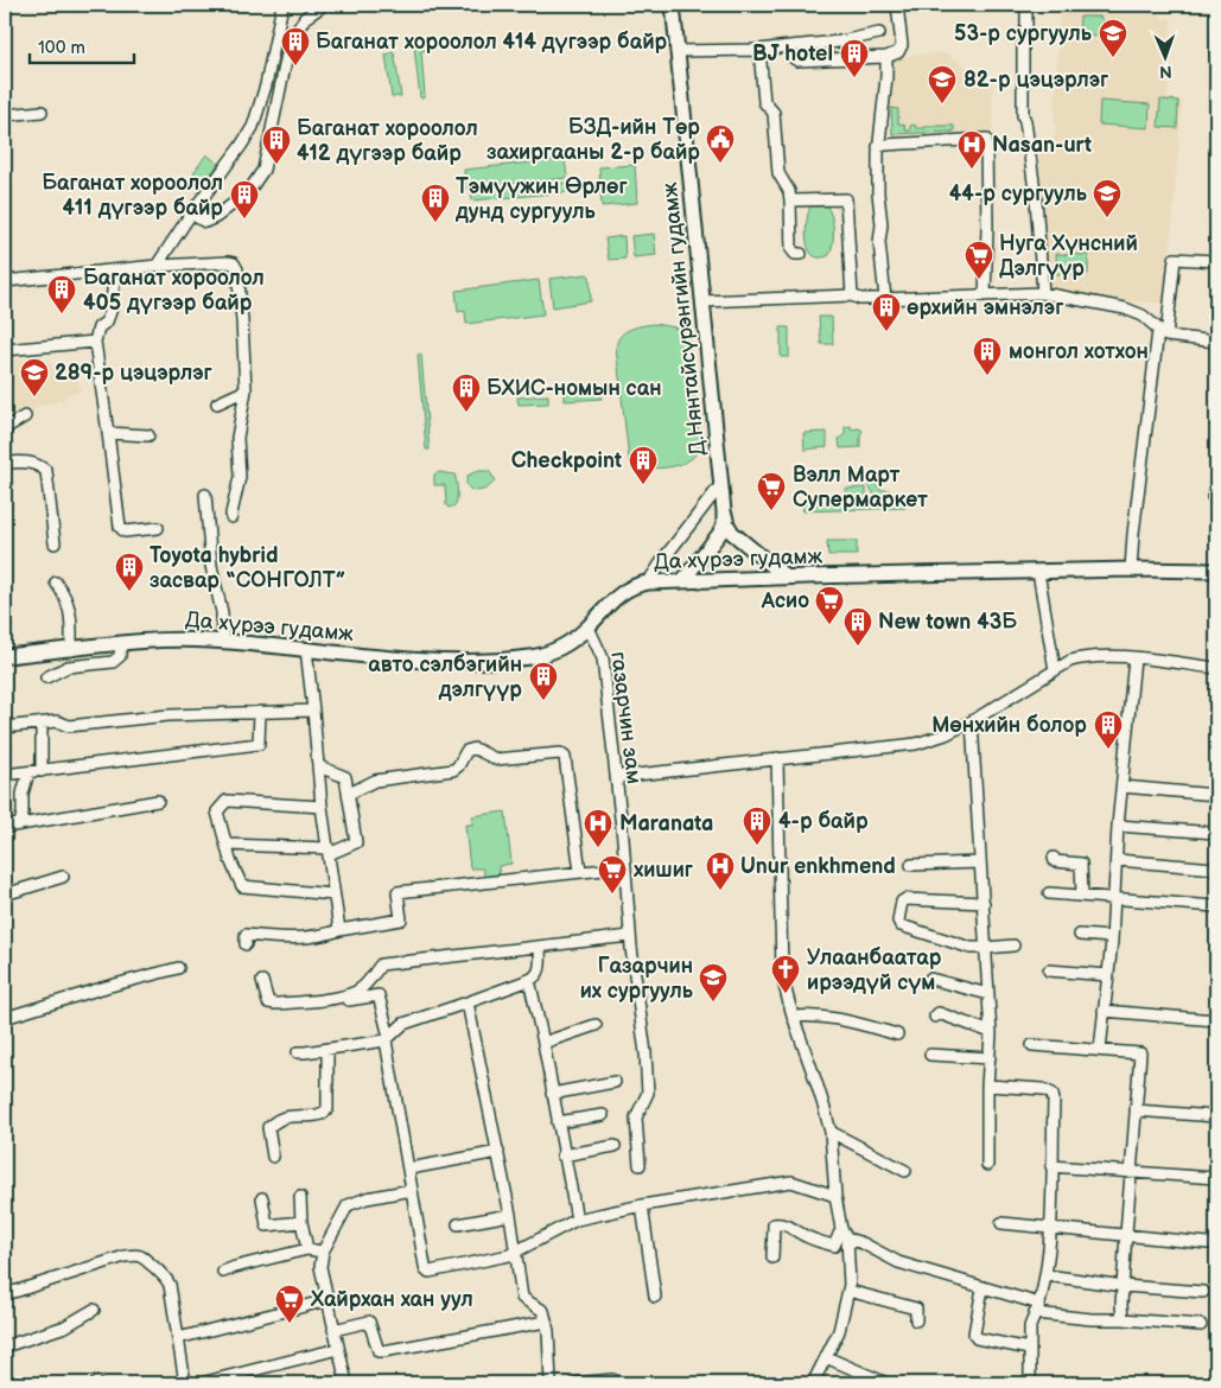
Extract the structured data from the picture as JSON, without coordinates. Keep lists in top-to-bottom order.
{
  "streets": {
    "main road": ["Д.Нянтайсүрэнгийн гудамж", "Да хүрээ гудамж"],
    "street": ["газарчин зам"]
  },
  "crossings": [
    ["Д.Нянтайсүрэнгийн гудамж", "Да хүрээ гудамж"],
    ["Да хүрээ гудамж", "газарчин зам"]
  ],
  "places": {
    "school or university": [
      "53-р сургууль",
      "82-р цэцэрлэг",
      "44-р сургууль",
      "289-р цэцэрлэг",
      "Газарчин их сургууль"
    ],
    "building": [
      "Баганат хороолол 414 дүгээр байр",
      "BJ hotel",
      "Баганат хороолол 412 дүгээр байр",
      "Баганат хороолол 411 дүгээр байр",
      "Тэмүүжин Өрлөг дунд сургууль",
      "Баганат хороолол 405 дүгээр байр",
      "өрхийн эмнэлэг",
      "монгол хотхон",
      "БХИС-номын сан",
      "Checkpoint",
      "Toyota hybrid засвар “СОНГОЛТ”",
      "New town 43Б",
      "авто сэлбэгийн дэлгүүр",
      "Мөнхийн болор",
      "4-р байр"
    ],
    "public building": ["БЗД-ийн Төр захиргааны 2-р байр"],
    "hospital": ["Nasan-urt", "Maranata", "Unur enkhmend"],
    "supermarket": [
      "Нуга Хүнсний Дэлгүүр",
      "Вэлл Март Супермаркет",
      "Асио",
      "хишиг",
      "Хайрхан хан уул"
    ],
    "church": ["Улаанбаатар ирээдүй сүм"]
  },
  "scale_bar": "100 m",
  "north": "bottom"
}
